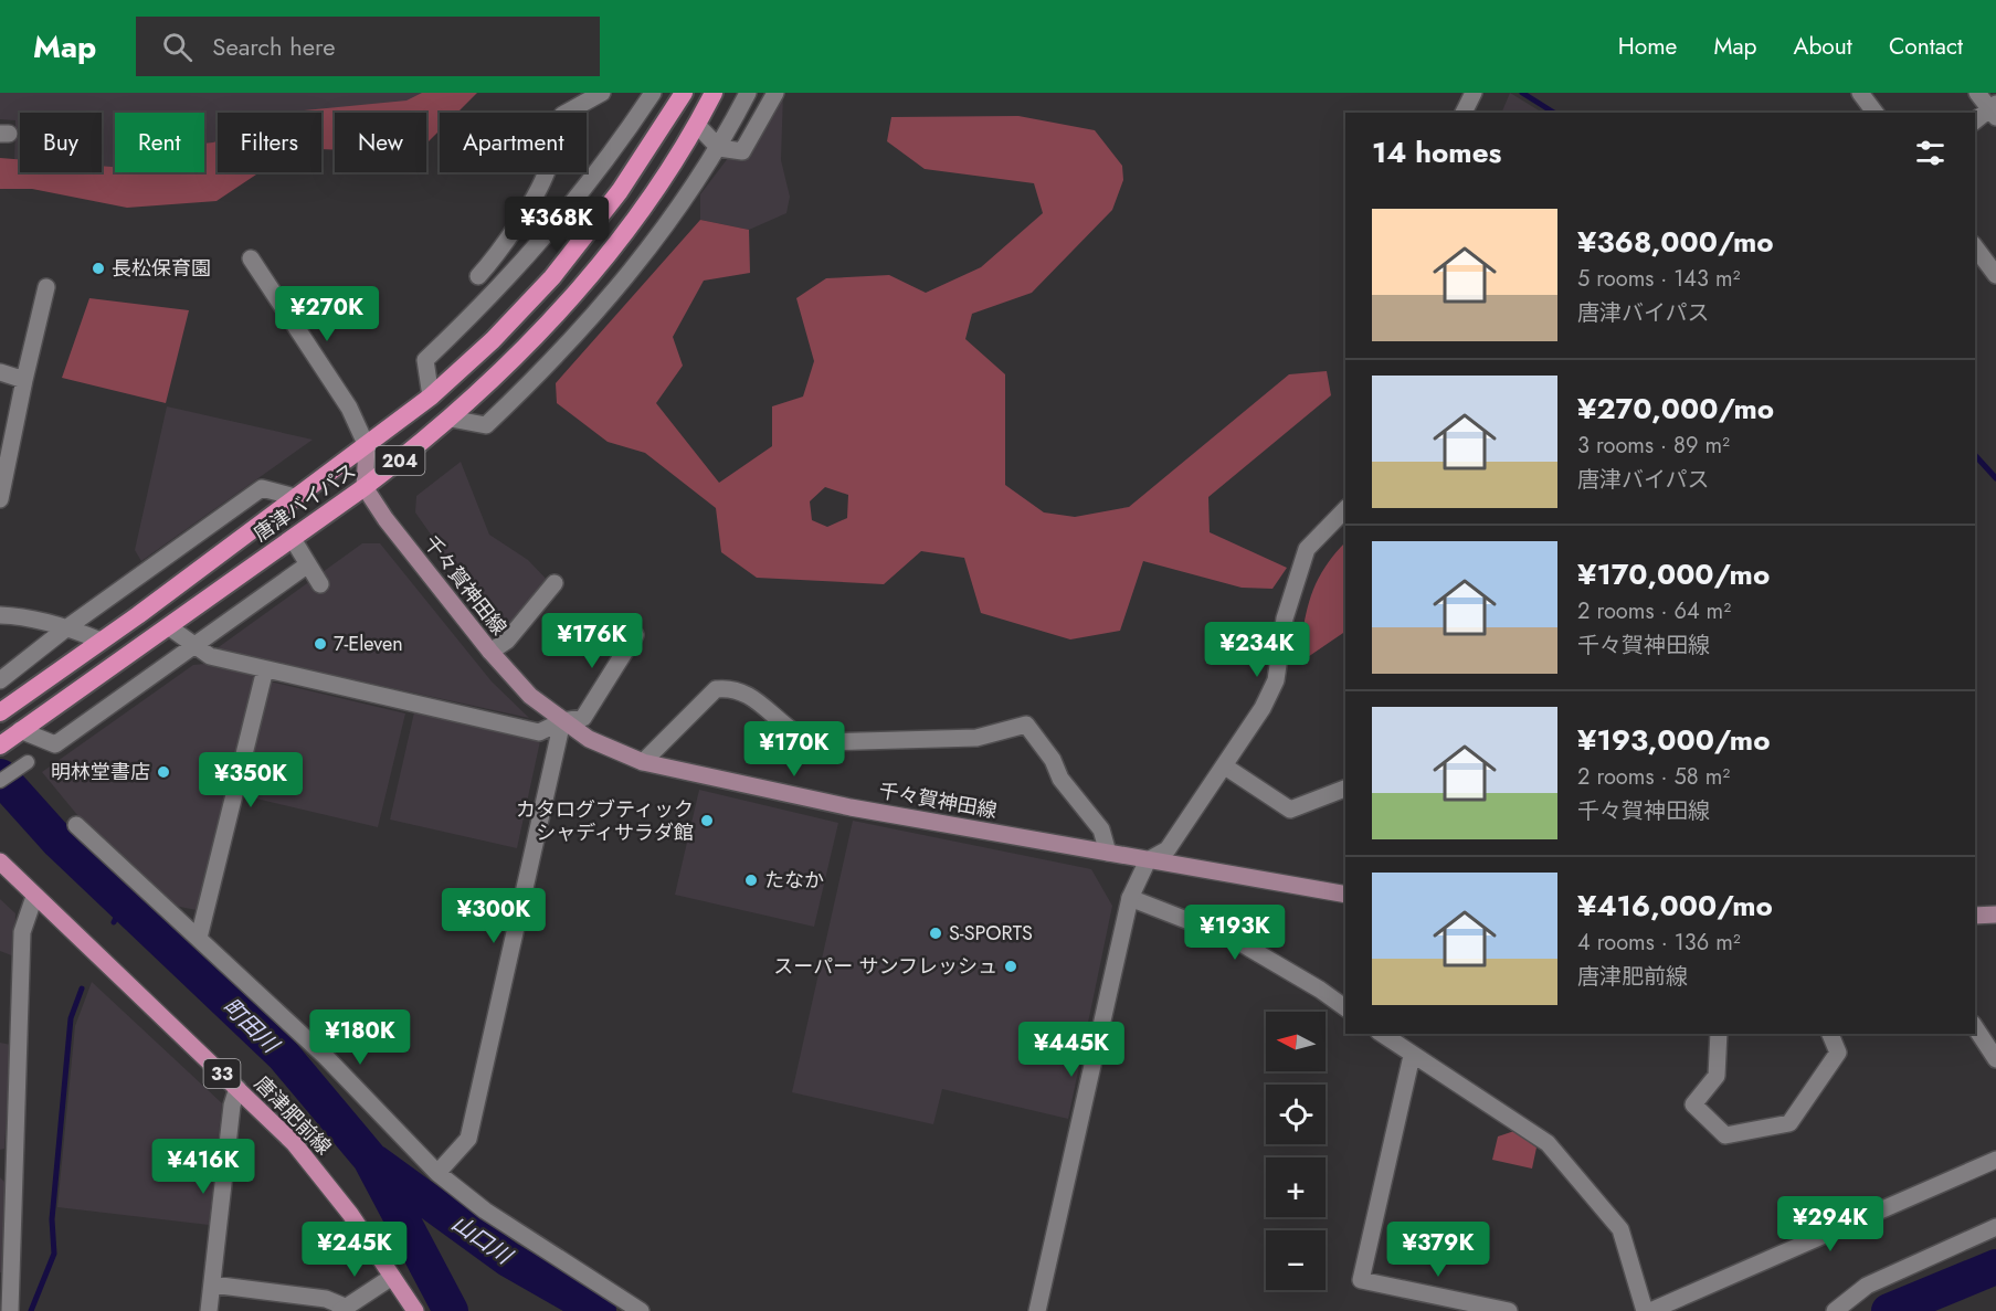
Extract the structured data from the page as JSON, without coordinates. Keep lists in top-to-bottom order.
{
  "streets": {
    "highway": ["204", "唐津バイパス"],
    "main road": ["千々賀神田線", "33", "唐津肥前線"]
  },
  "crossings": [
    ["唐津バイパス", "千々賀神田線"]
  ],
  "water": ["町田川", "山口川"],
  "places": [
    "長松保育園",
    "7-Eleven",
    "明林堂書店",
    "カタログブティック シャディサラダ館",
    "たなか",
    "S-SPORTS",
    "スーパー サンフレッシュ"
  ],
  "north": "left",
  "page": {
    "header": "Map",
    "search": "Search here",
    "nav": [
      "Home",
      "Map",
      "About",
      "Contact"
    ],
    "chip": [
      "Buy",
      "Rent",
      "Filters",
      "New",
      "Apartment"
    ],
    "heading": "14 homes",
    "list": [
      {
        "name": "¥368,000/mo",
        "note": "5 rooms · 143 m² · 唐津バイパス"
      },
      {
        "name": "¥270,000/mo",
        "note": "3 rooms · 89 m² · 唐津バイパス"
      },
      {
        "name": "¥170,000/mo",
        "note": "2 rooms · 64 m² · 千々賀神田線"
      },
      {
        "name": "¥193,000/mo",
        "note": "2 rooms · 58 m² · 千々賀神田線"
      },
      {
        "name": "¥416,000/mo",
        "note": "4 rooms · 136 m² · 唐津肥前線"
      }
    ],
    "price": [
      "¥368K",
      "¥270K",
      "¥176K",
      "¥234K",
      "¥170K",
      "¥350K",
      "¥300K",
      "¥193K",
      "¥180K",
      "¥445K",
      "¥416K",
      "¥294K",
      "¥245K",
      "¥379K"
    ],
    "map_buttons": ["+", "−"]
  }
}
